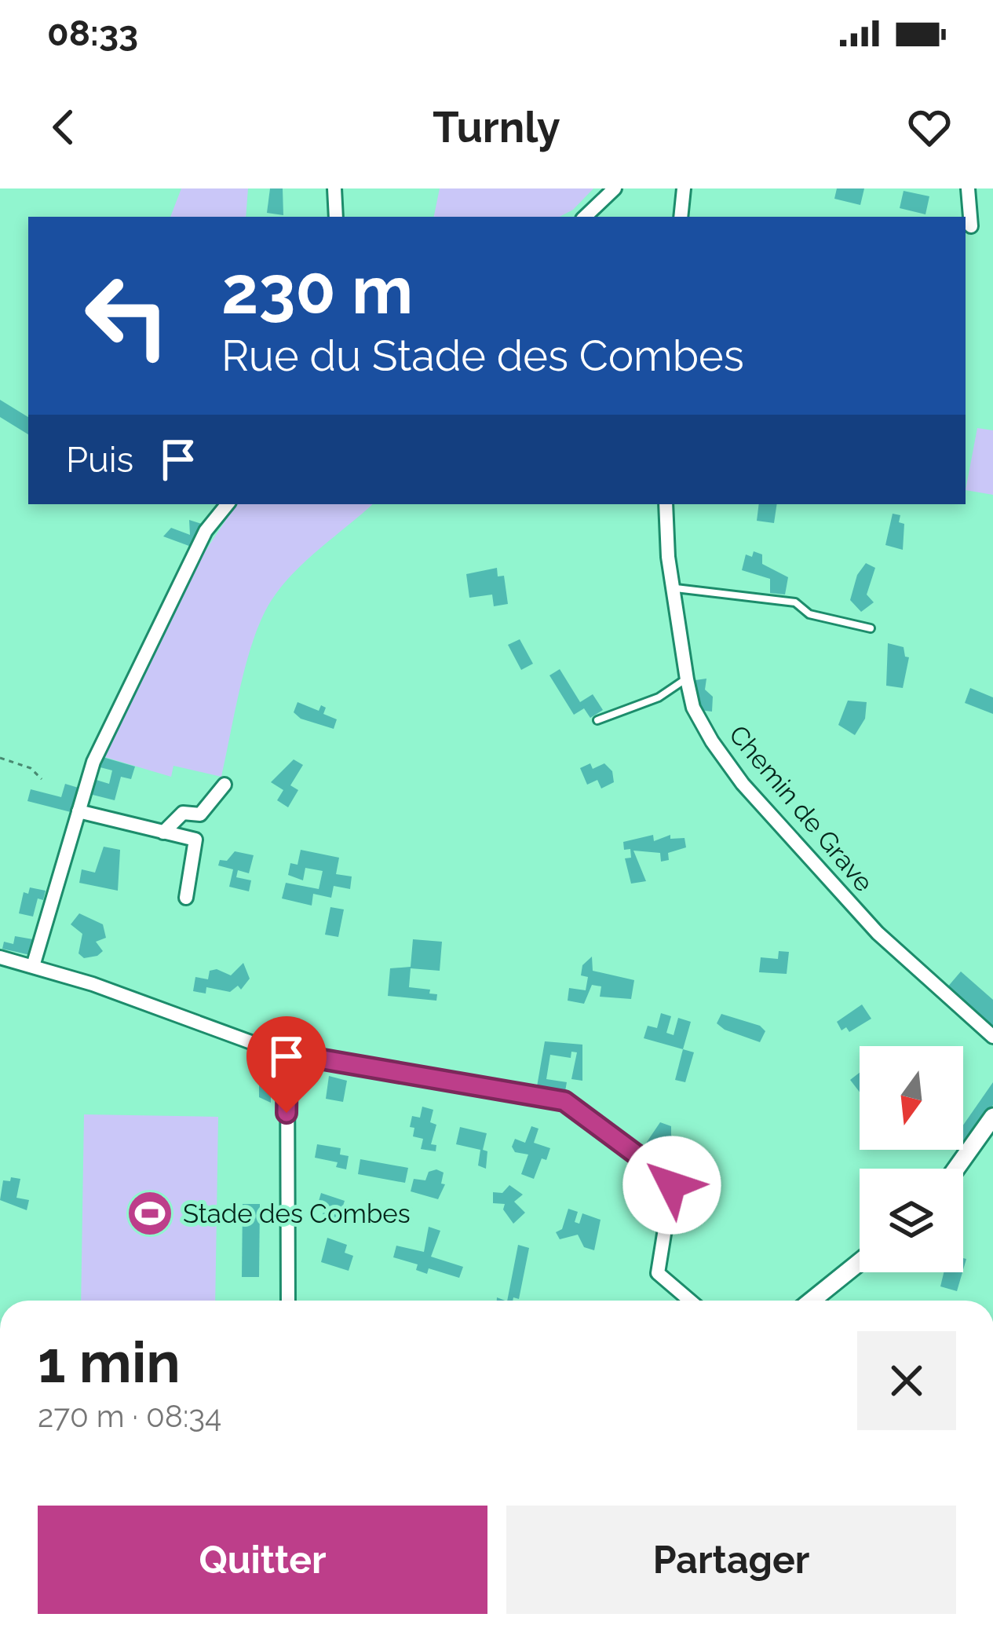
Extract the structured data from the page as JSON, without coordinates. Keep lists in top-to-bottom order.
{
  "streets": {
    "street": ["Chemin de Grave"]
  },
  "places": {
    "sports": ["Stade des Combes"]
  },
  "north": "bottom",
  "page": {
    "status": "08:33",
    "header": "Turnly",
    "turn": ["230 m", "Rue du Stade des Combes"],
    "then": "Puis",
    "heading": ["1 min", "270 m · 08:34"],
    "buttons": ["Quitter", "Partager"]
  }
}
